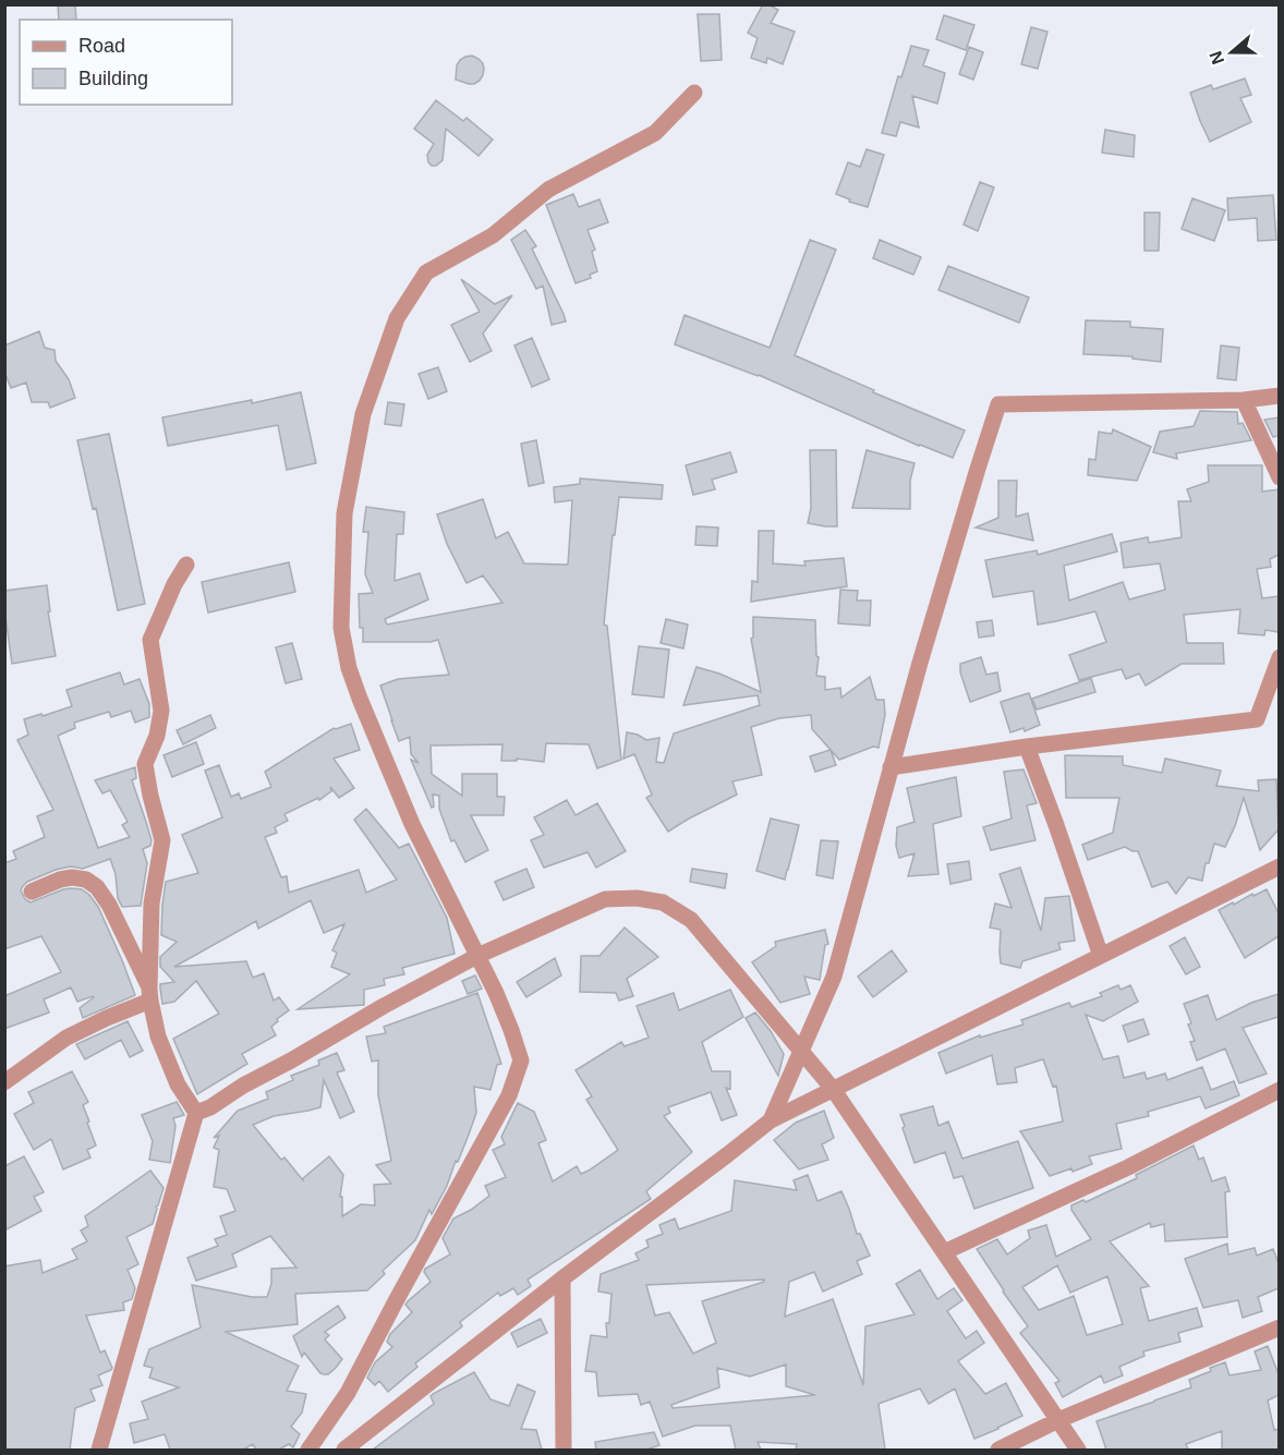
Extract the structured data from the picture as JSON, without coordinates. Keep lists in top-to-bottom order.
{
  "legend": ["Road", "Building"],
  "north": "left"
}
